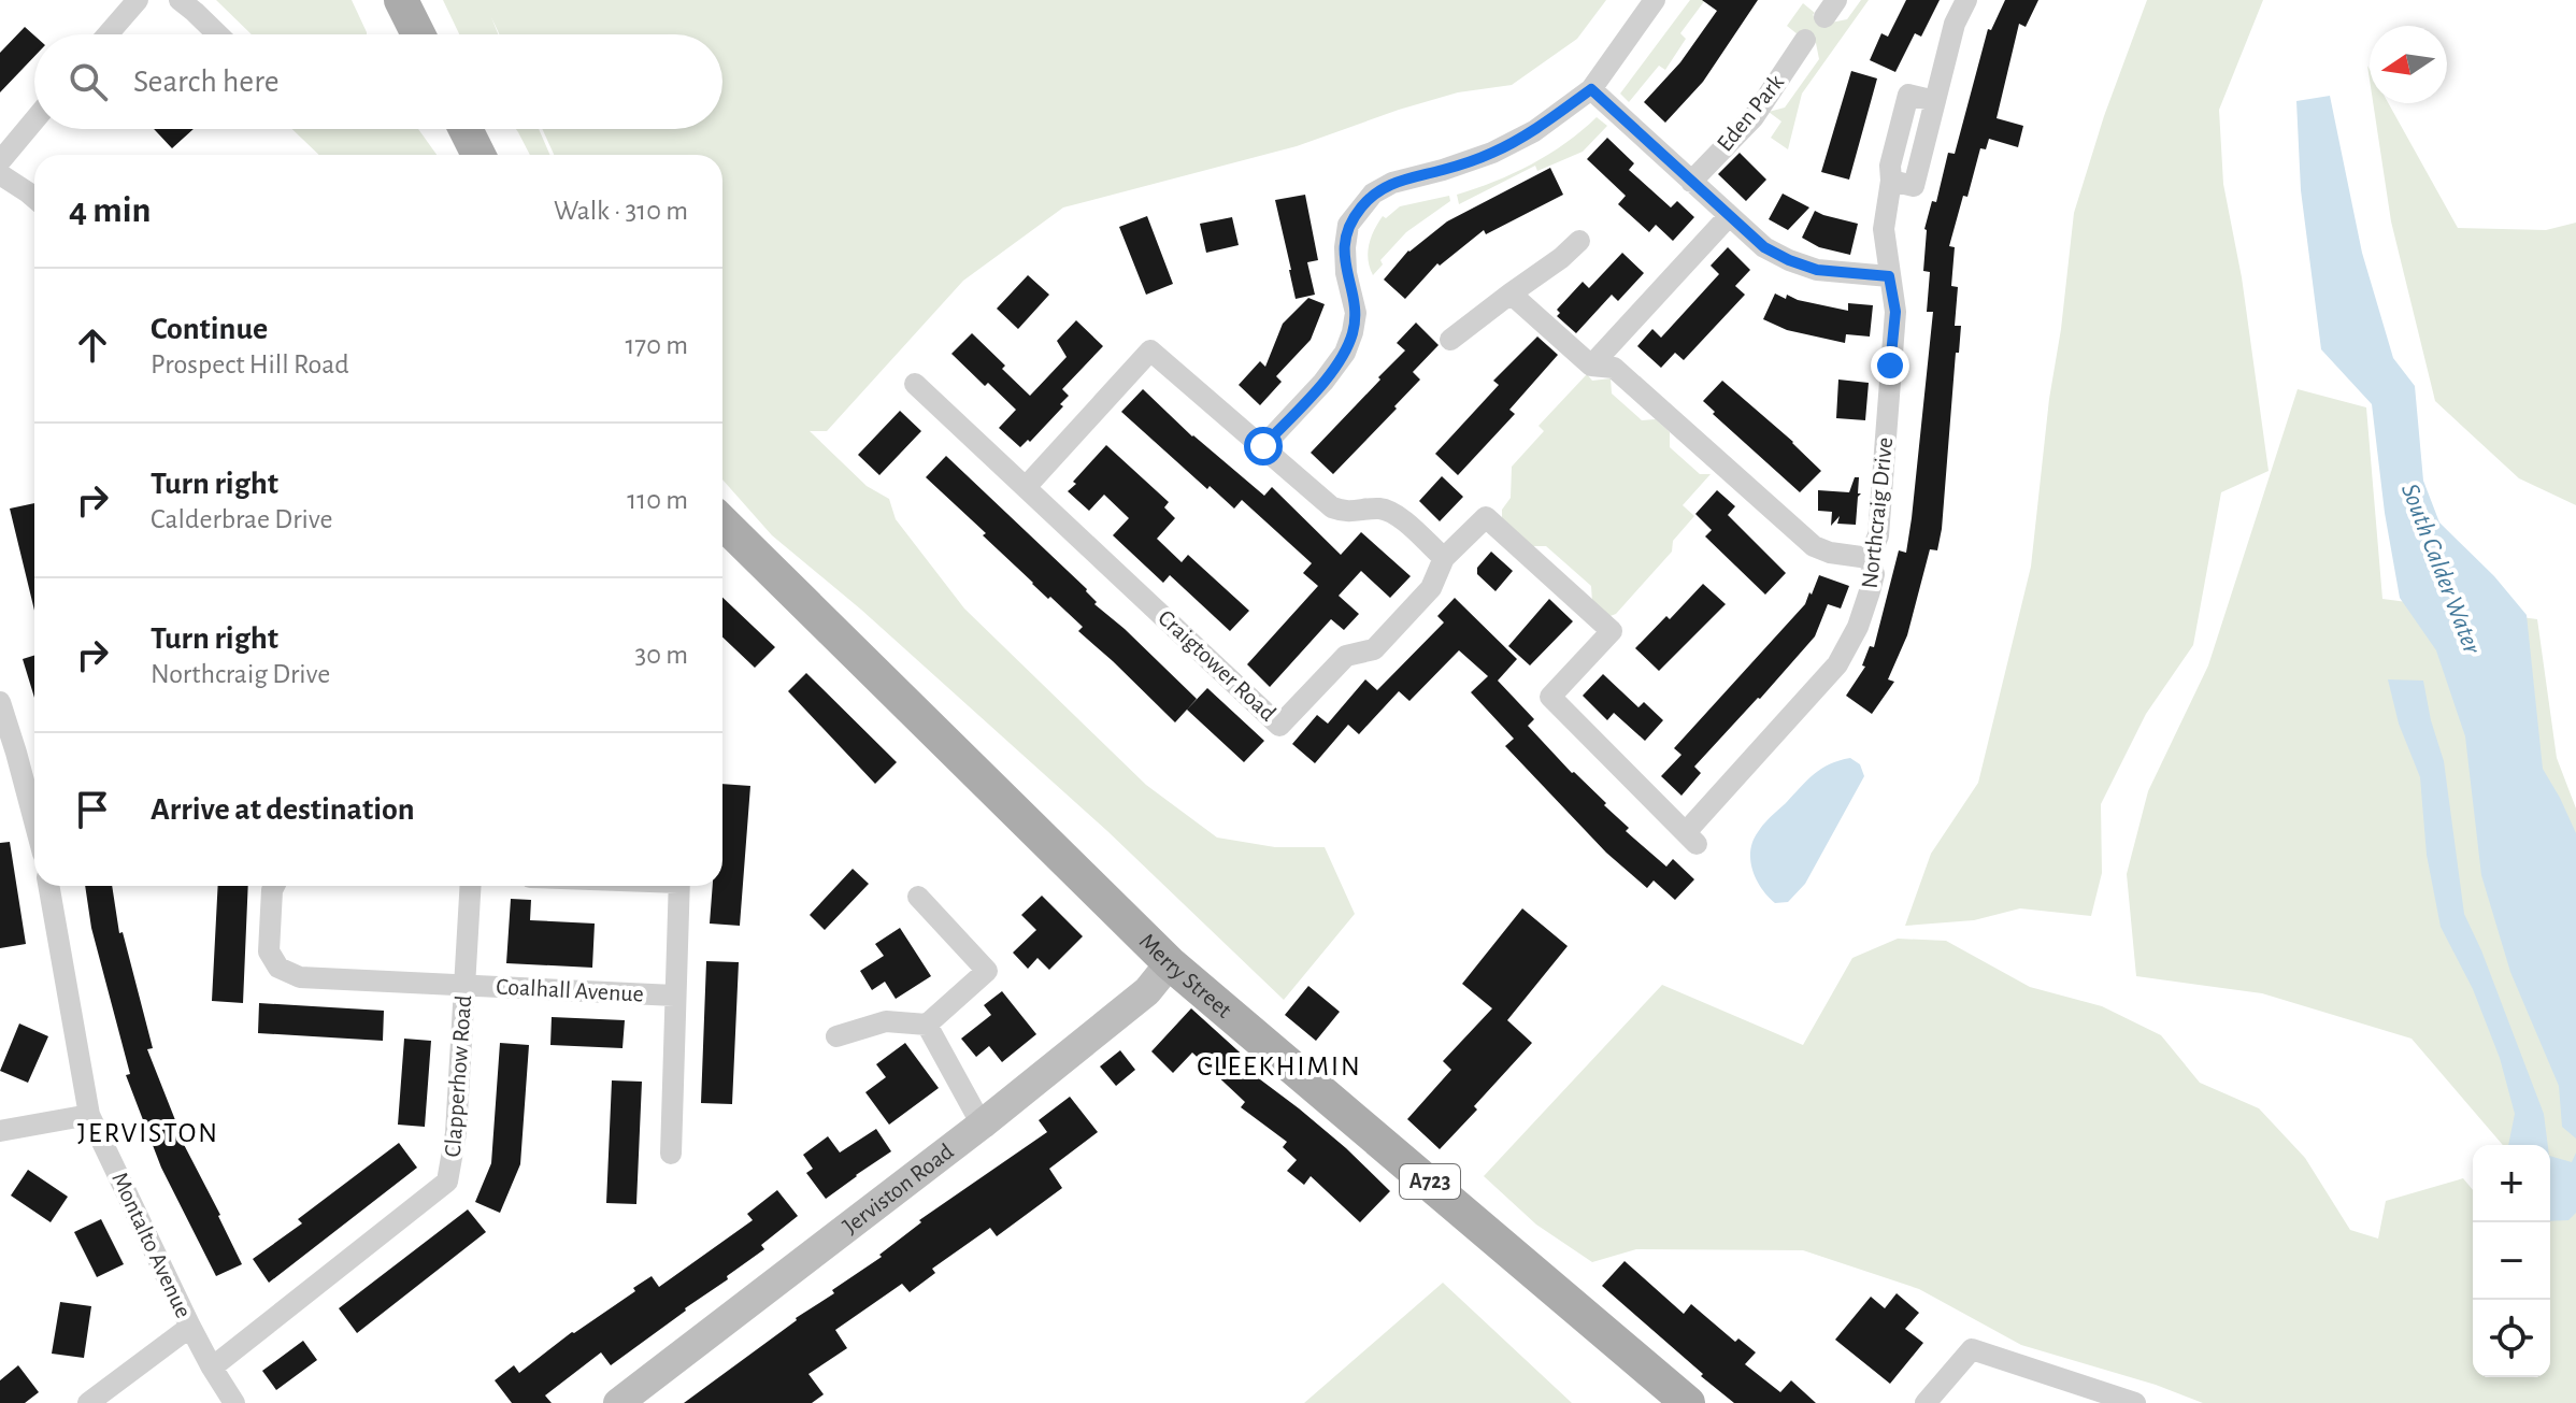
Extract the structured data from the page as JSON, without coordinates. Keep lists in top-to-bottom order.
{
  "streets": {
    "main road": ["Merry Street", "A723", "Jerviston Road"],
    "street": [
      "Eden Park",
      "Northcraig Drive",
      "Craigtower Road",
      "Coalhall Avenue",
      "Clapperhow Road",
      "Montalto Avenue"
    ]
  },
  "crossings": [
    ["Northcraig Drive", "Craigtower Road"],
    ["Merry Street", "Jerviston Road"],
    ["Coalhall Avenue", "Clapperhow Road"],
    ["Clapperhow Road", "Montalto Avenue"]
  ],
  "districts": ["CLEEKHIMIN", "JERVISTON"],
  "water": ["South Calder Water"],
  "north": "left",
  "page": {
    "search": "Search here",
    "heading": ["4 min", "Walk · 310 m"],
    "list": [
      ["Continue", "Prospect Hill Road", "170 m"],
      ["Turn right", "Calderbrae Drive", "110 m"],
      ["Turn right", "Northcraig Drive", "30 m"],
      "Arrive at destination"
    ],
    "map_buttons": ["+", "−"]
  }
}
